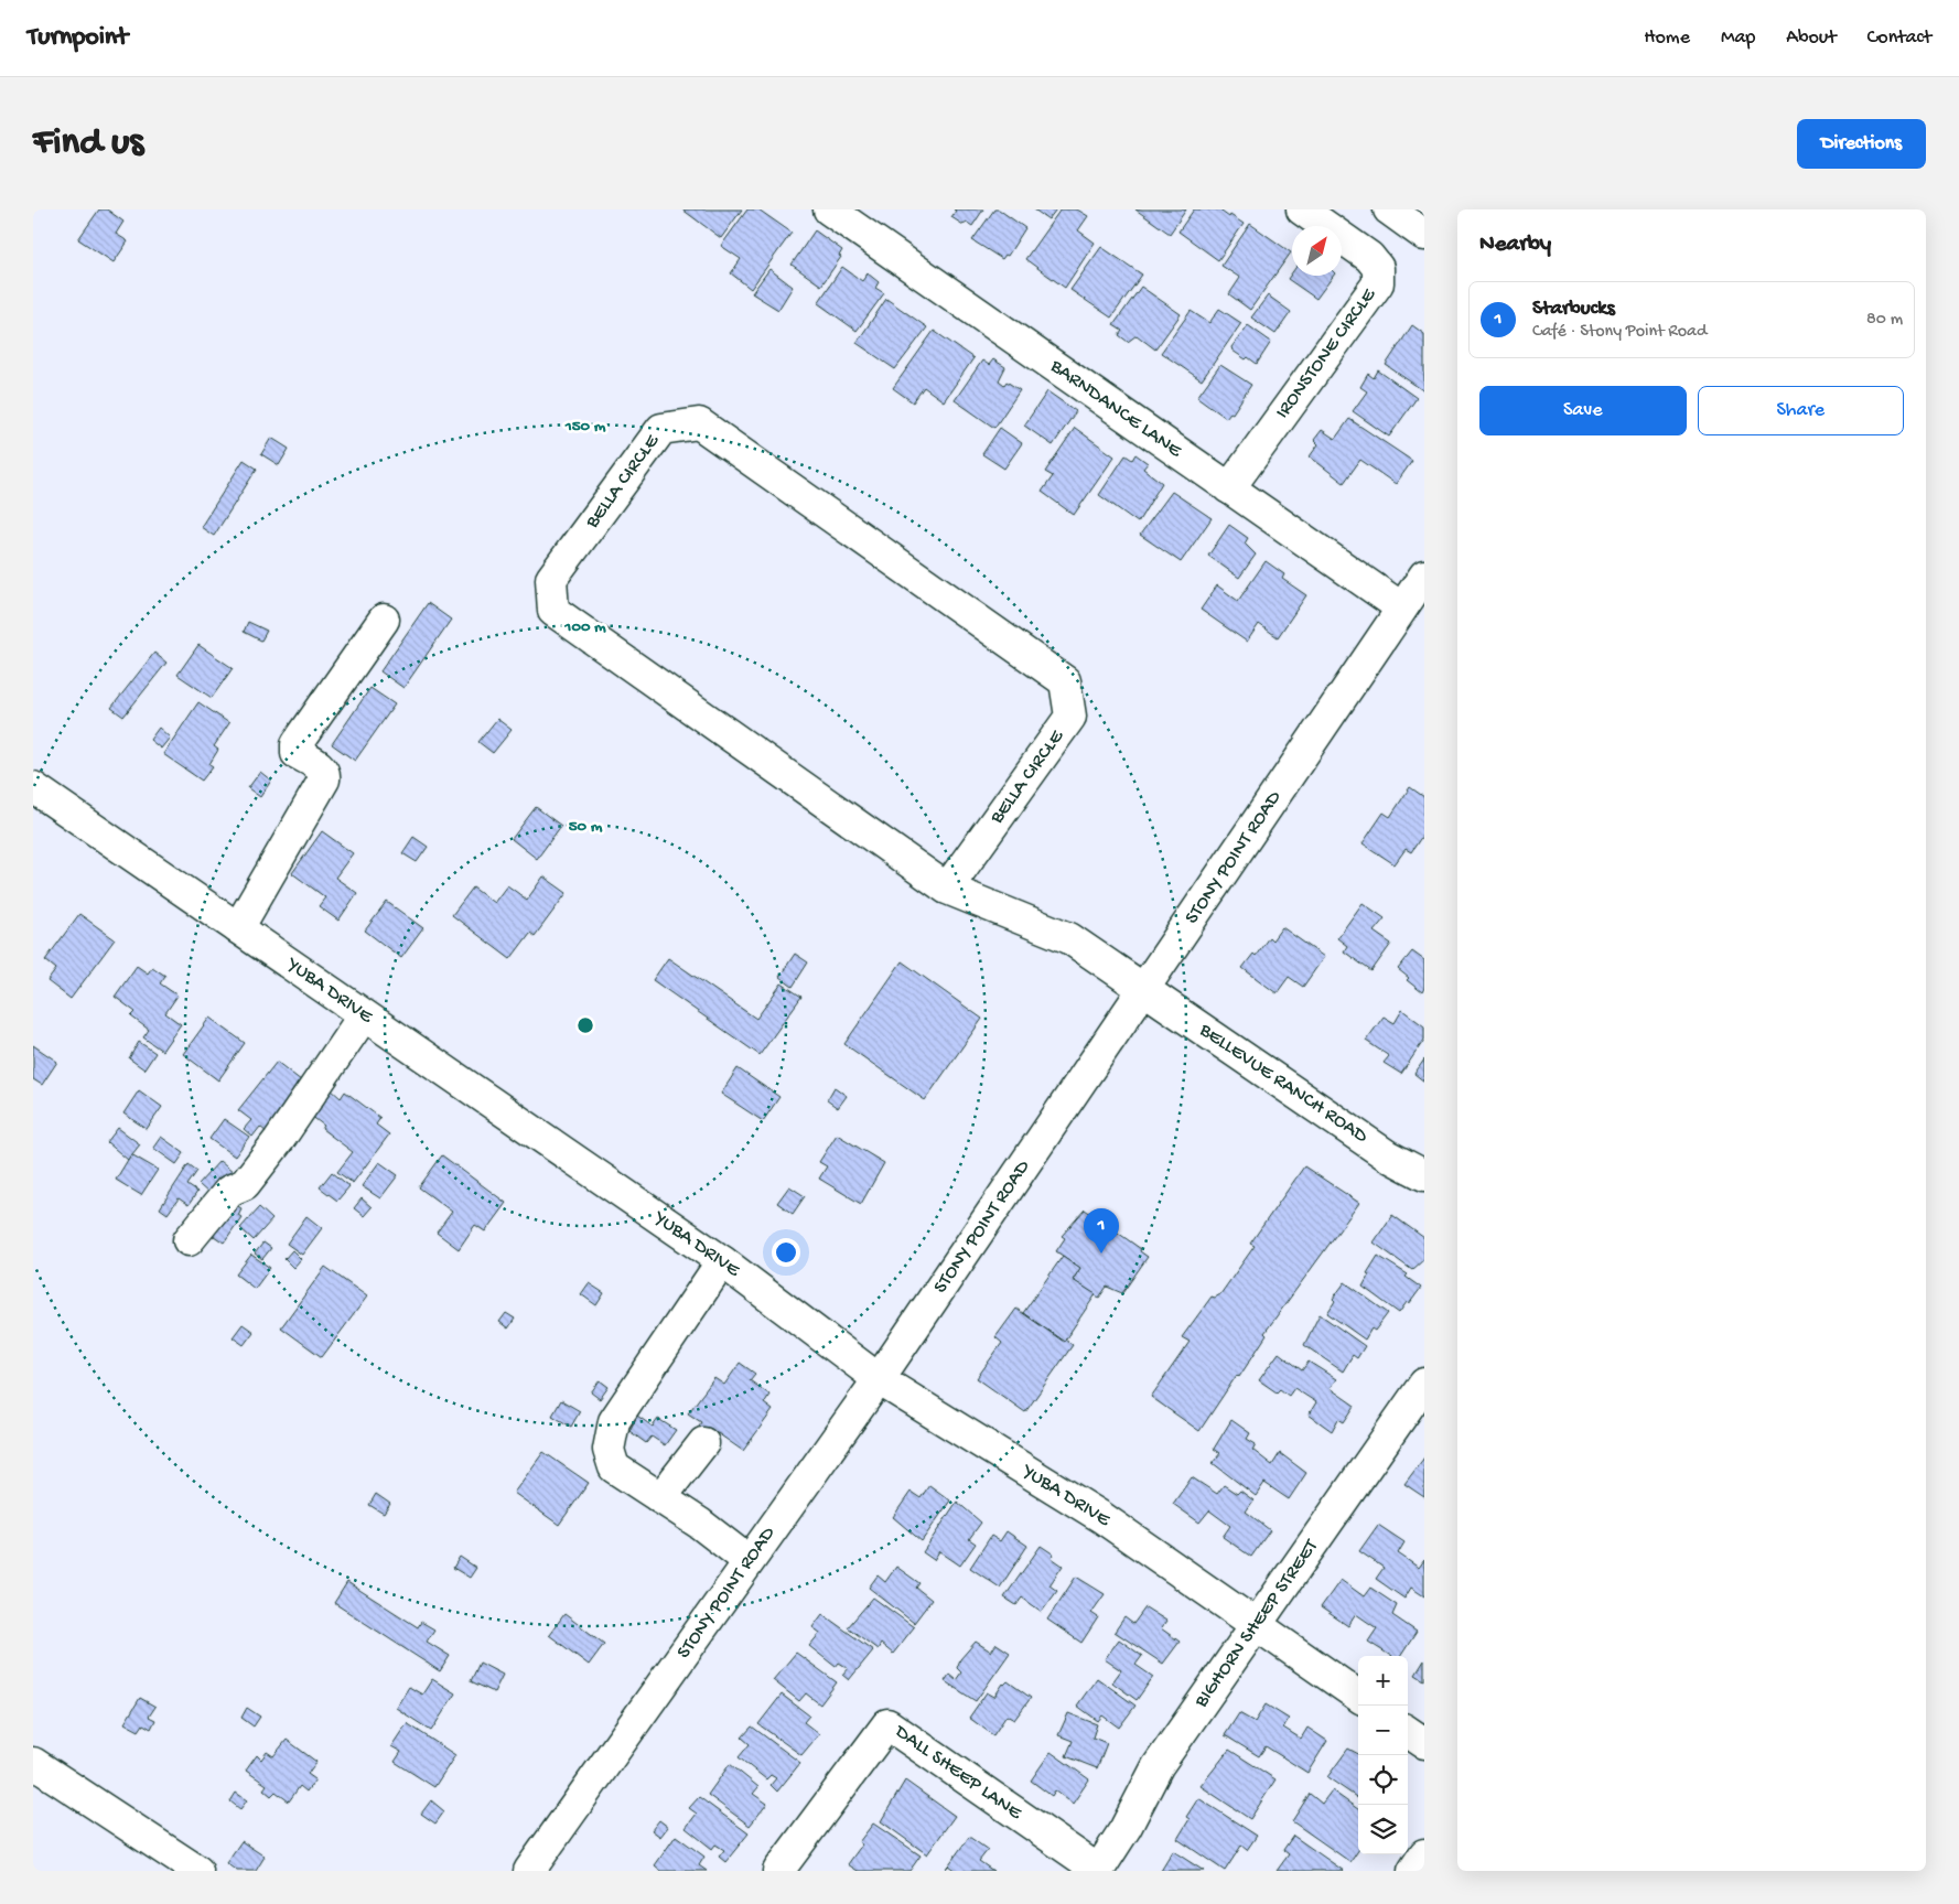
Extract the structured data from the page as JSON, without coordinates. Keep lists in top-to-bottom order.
{
  "streets": {
    "street": [
      "IRONSTONE CIRCLE",
      "BARNDANCE LANE",
      "BELLA CIRCLE",
      "STONY POINT ROAD",
      "YUBA DRIVE",
      "BELLEVUE RANCH ROAD",
      "BIGHORN SHEEP STREET",
      "DALL SHEEP LANE"
    ]
  },
  "crossings": [
    ["IRONSTONE CIRCLE", "BARNDANCE LANE"],
    ["BARNDANCE LANE", "STONY POINT ROAD"],
    ["BELLA CIRCLE", "STONY POINT ROAD"],
    ["BELLA CIRCLE", "BELLEVUE RANCH ROAD"],
    ["STONY POINT ROAD", "YUBA DRIVE"],
    ["STONY POINT ROAD", "BELLEVUE RANCH ROAD"],
    ["YUBA DRIVE", "BIGHORN SHEEP STREET"],
    ["BIGHORN SHEEP STREET", "DALL SHEEP LANE"]
  ],
  "north": "top right",
  "page": {
    "header": "Turnpoint",
    "nav": [
      "Home",
      "Map",
      "About",
      "Contact"
    ],
    "buttons": [
      "Directions",
      ["Save", "Share"]
    ],
    "title": "Find us",
    "heading": "Nearby",
    "list": [
      {
        "mark": "1",
        "name": "Starbucks",
        "note": "Café · Stony Point Road",
        "value": "80 m"
      }
    ],
    "pins": "1",
    "map_buttons": ["+", "−"]
  },
  "rings": ["150 m", "100 m", "50 m"]
}
